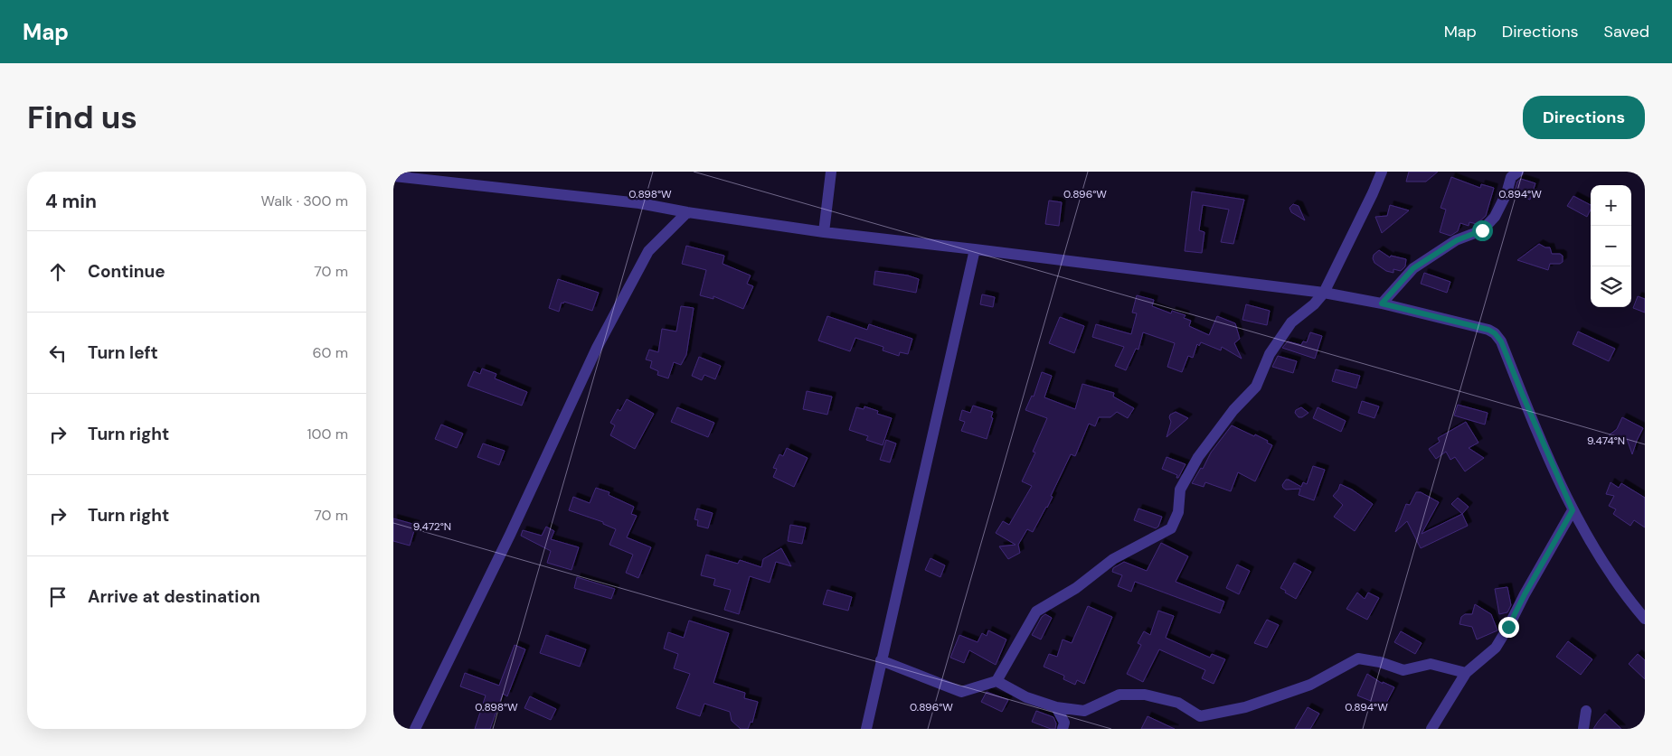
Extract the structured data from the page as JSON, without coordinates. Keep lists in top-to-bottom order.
{
  "page": {
    "header": "Map",
    "nav": ["Map", "Directions", "Saved"],
    "buttons": "Directions",
    "title": "Find us",
    "heading": ["4 min", "Walk · 300 m"],
    "map_buttons": ["+", "−"],
    "list": [
      ["Continue", "70 m"],
      ["Turn left", "60 m"],
      ["Turn right", "100 m"],
      ["Turn right", "70 m"],
      "Arrive at destination"
    ]
  },
  "coordinates": [
    "0.898°W",
    "0.896°W",
    "0.894°W",
    "9.474°N",
    "9.472°N"
  ]
}
